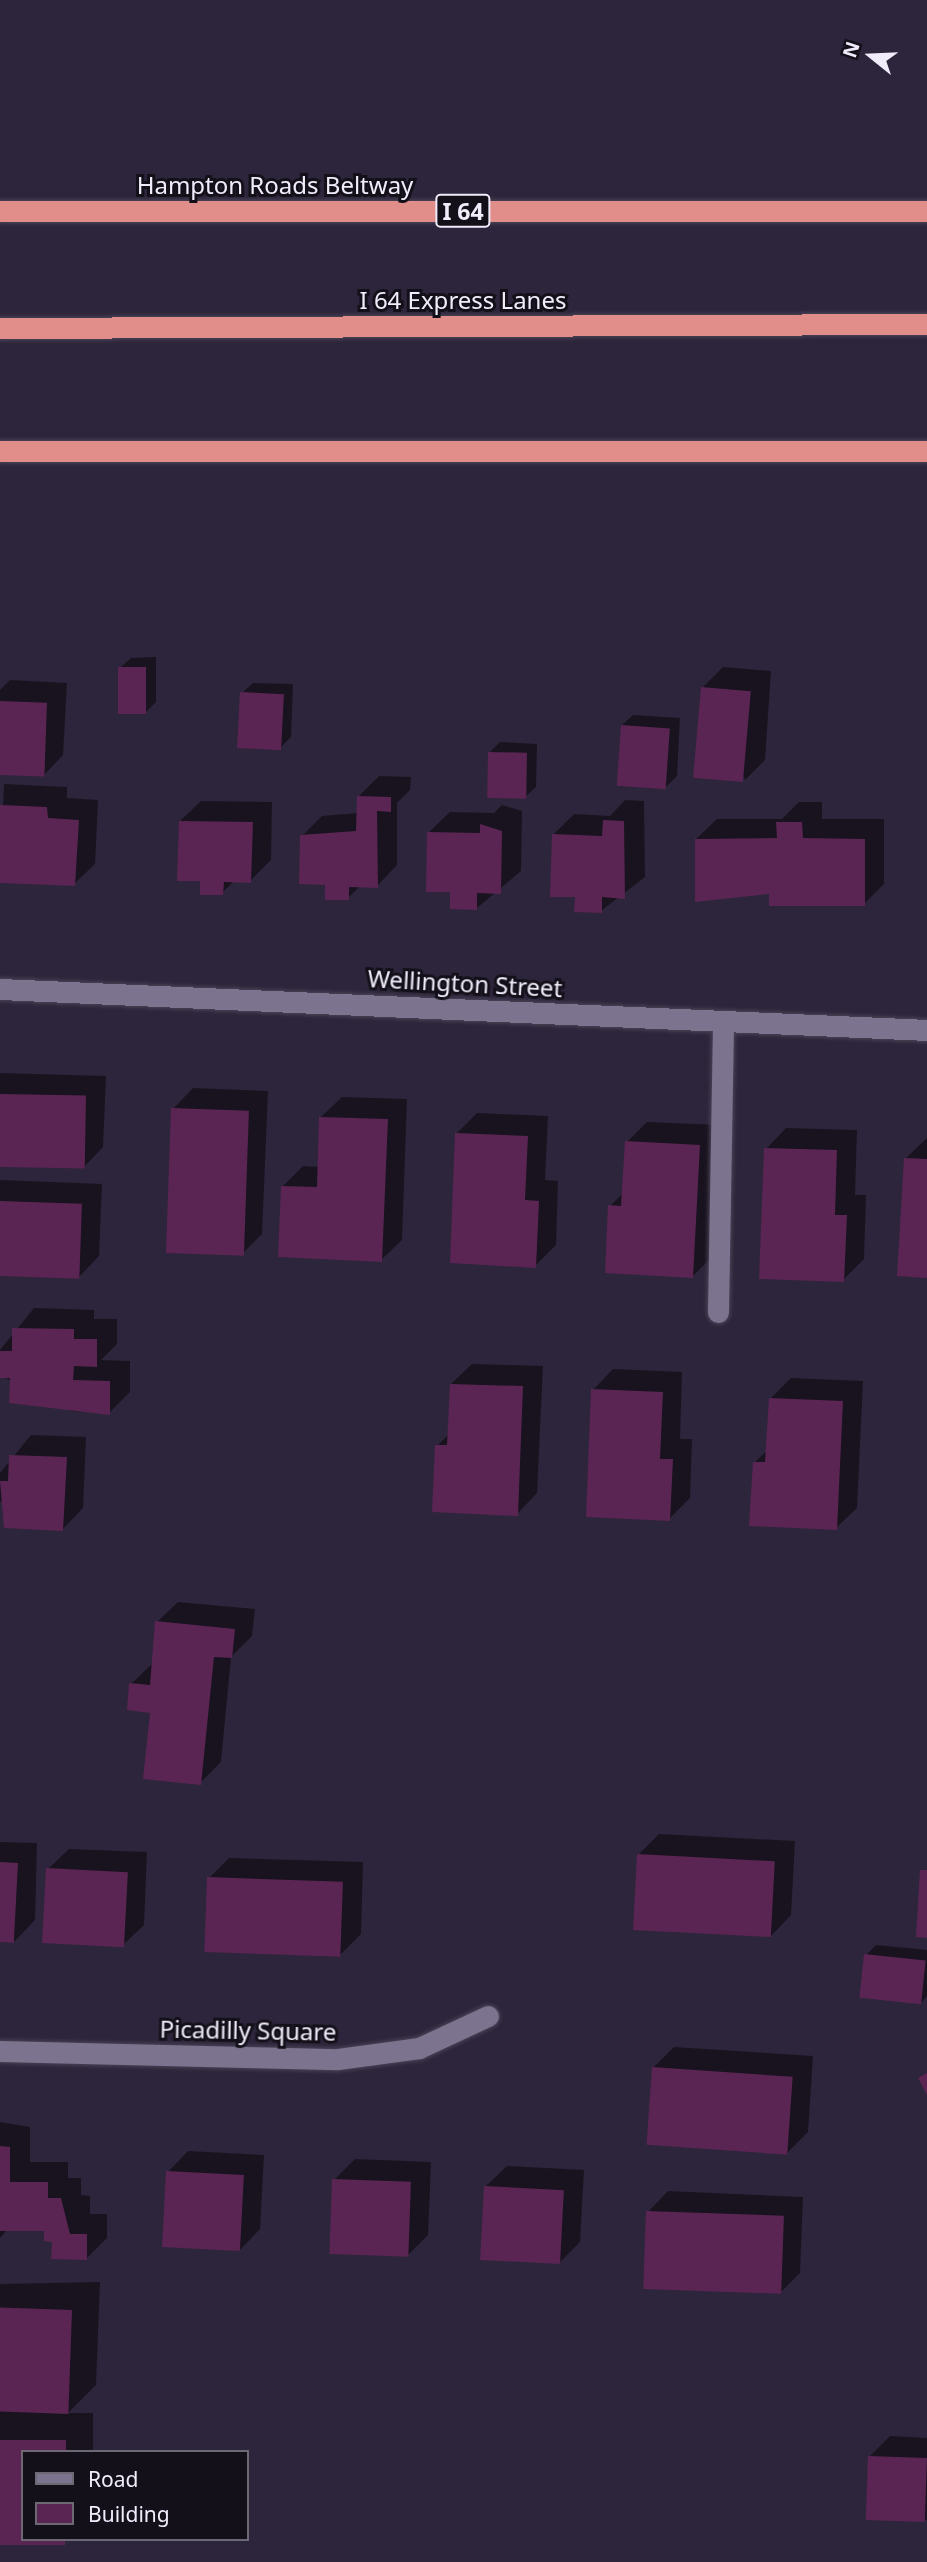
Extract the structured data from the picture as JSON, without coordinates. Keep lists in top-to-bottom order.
{
  "streets": {
    "highway": ["Hampton Roads Beltway", "I 64", "I 64 Express Lanes"],
    "street": ["Wellington Street", "Picadilly Square"]
  },
  "legend": ["Road", "Building"],
  "north": "left"
}
